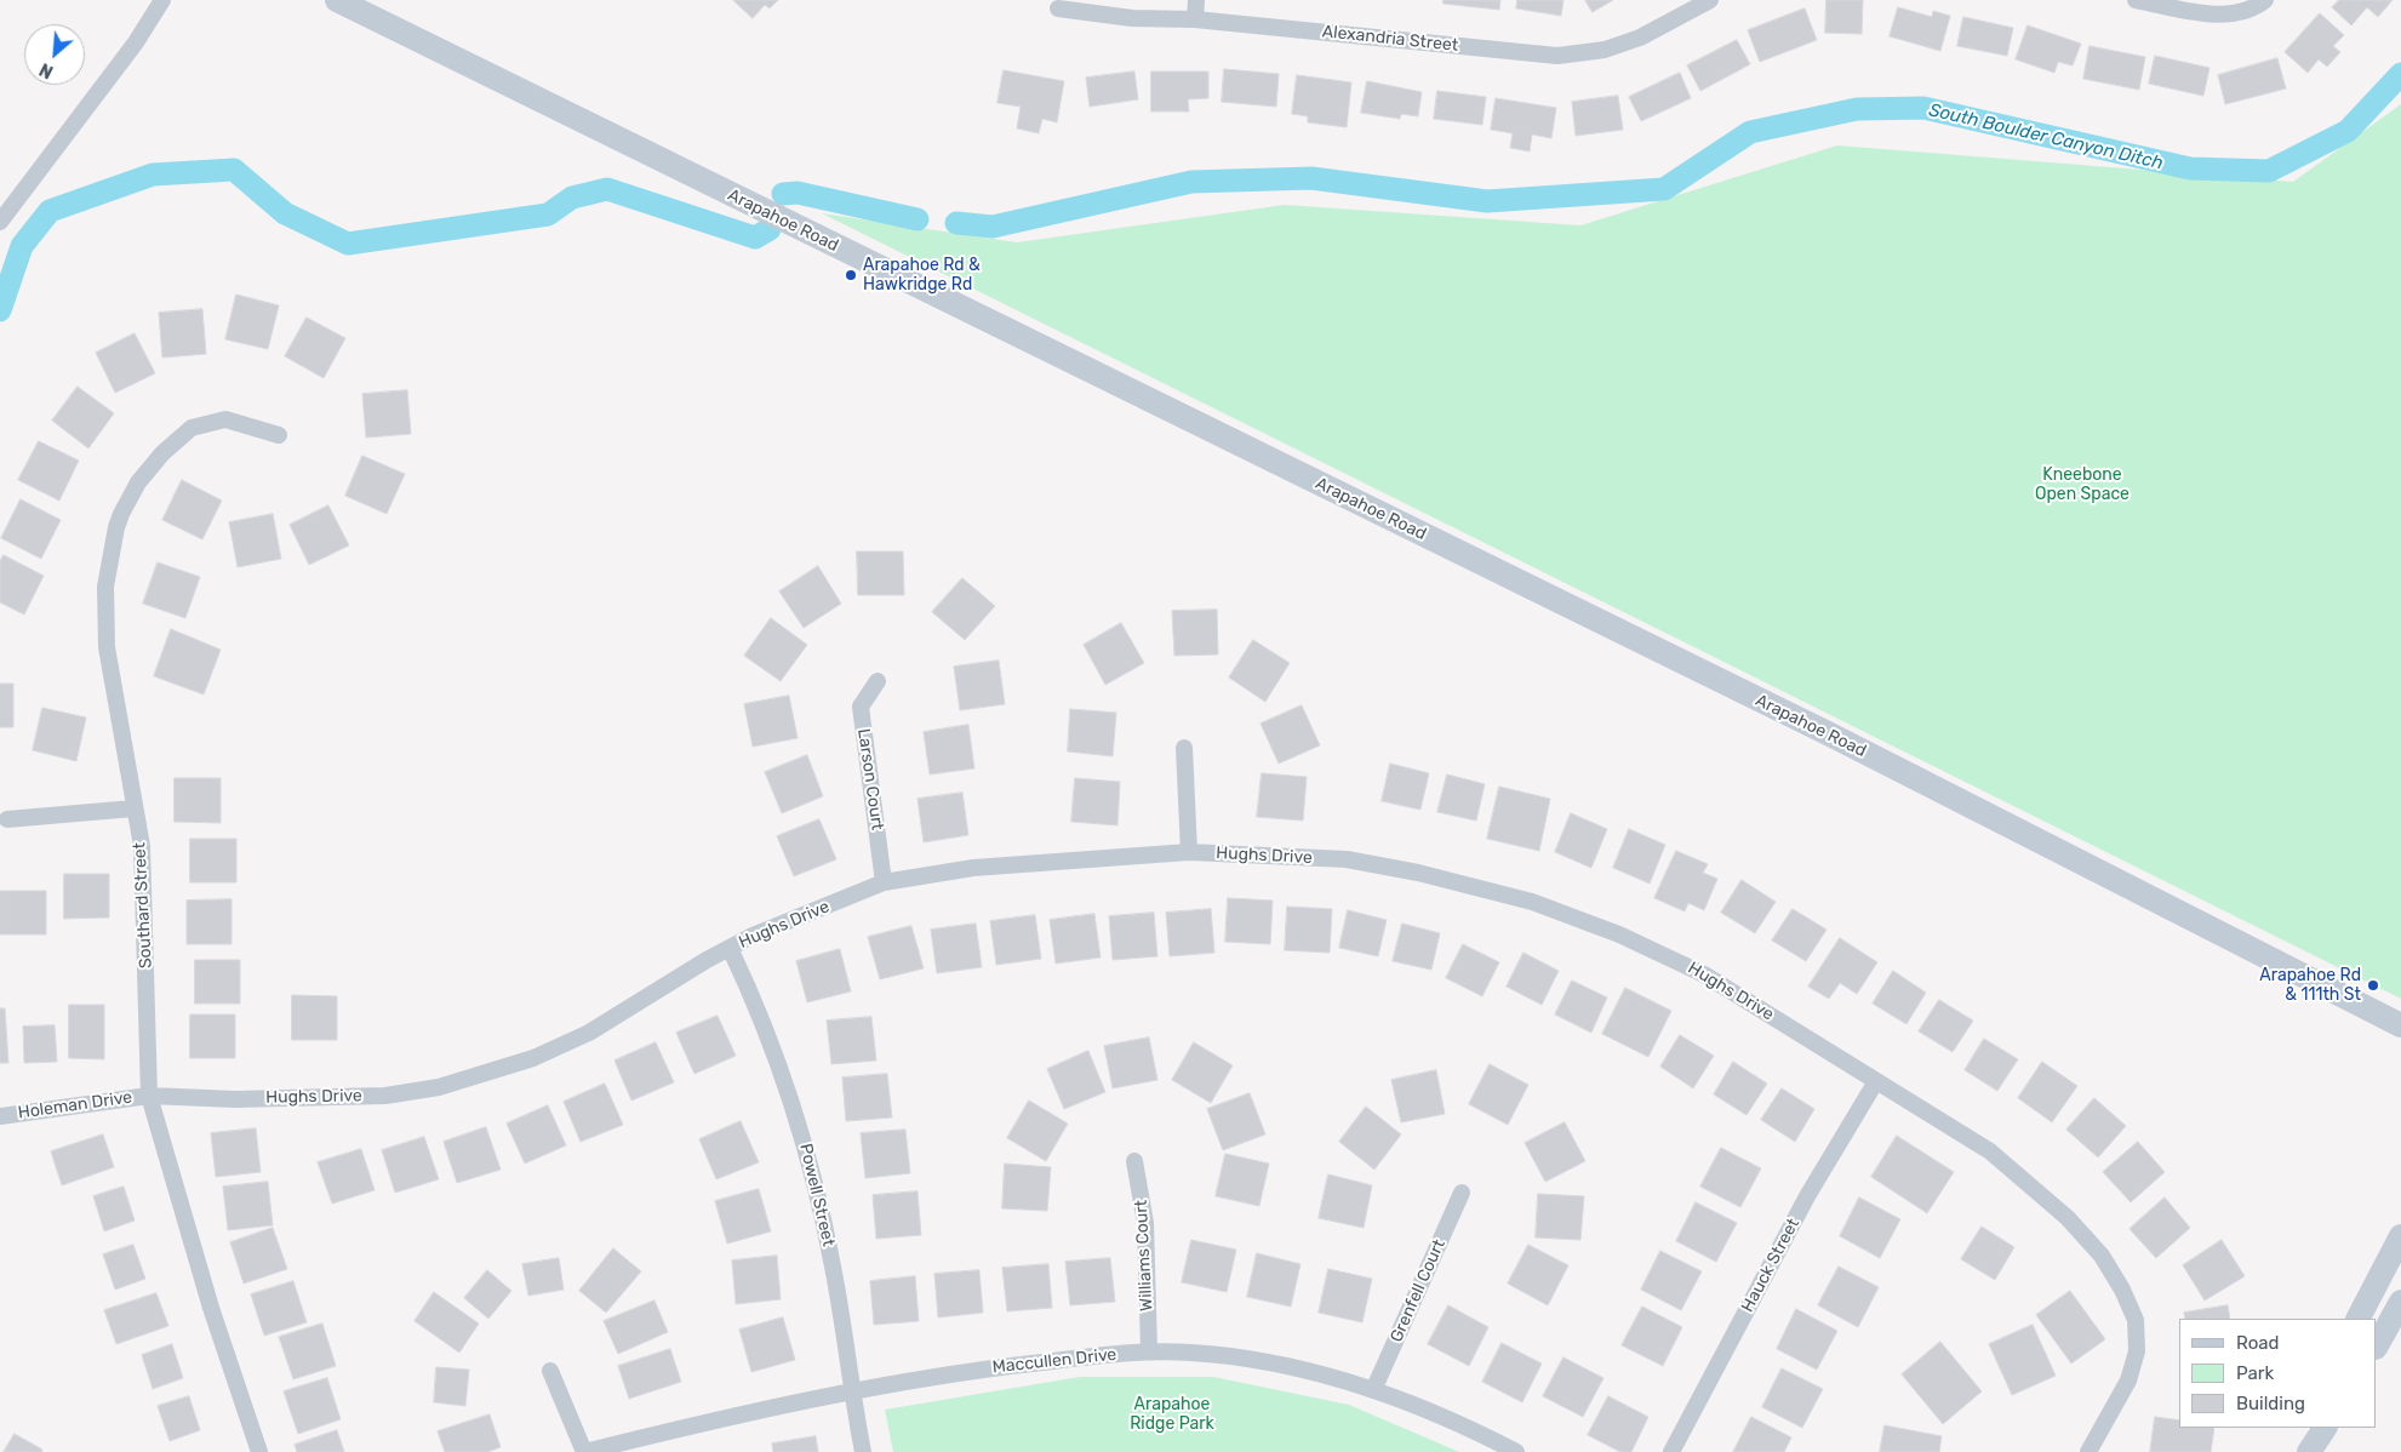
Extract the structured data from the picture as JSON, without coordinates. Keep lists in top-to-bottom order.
{
  "streets": {
    "main road": ["Arapahoe Road"],
    "street": [
      "Alexandria Street",
      "Larson Court",
      "Hughs Drive",
      "Southard Street",
      "Holeman Drive",
      "Powell Street",
      "Williams Court",
      "Hauck Street",
      "Grenfell Court",
      "Maccullen Drive"
    ]
  },
  "crossings": [
    ["Larson Court", "Hughs Drive"],
    ["Hughs Drive", "Southard Street"],
    ["Hughs Drive", "Holeman Drive"],
    ["Hughs Drive", "Powell Street"],
    ["Hughs Drive", "Hauck Street"],
    ["Southard Street", "Holeman Drive"],
    ["Powell Street", "Maccullen Drive"],
    ["Williams Court", "Maccullen Drive"],
    ["Grenfell Court", "Maccullen Drive"]
  ],
  "water": ["South Boulder Canyon Ditch"],
  "parks": ["Kneebone Open Space", "Arapahoe Ridge Park"],
  "places": ["Arapahoe Rd & Hawkridge Rd", "Arapahoe Rd & 111th St"],
  "legend": ["Road", "Park", "Building"],
  "north": "bottom left"
}
